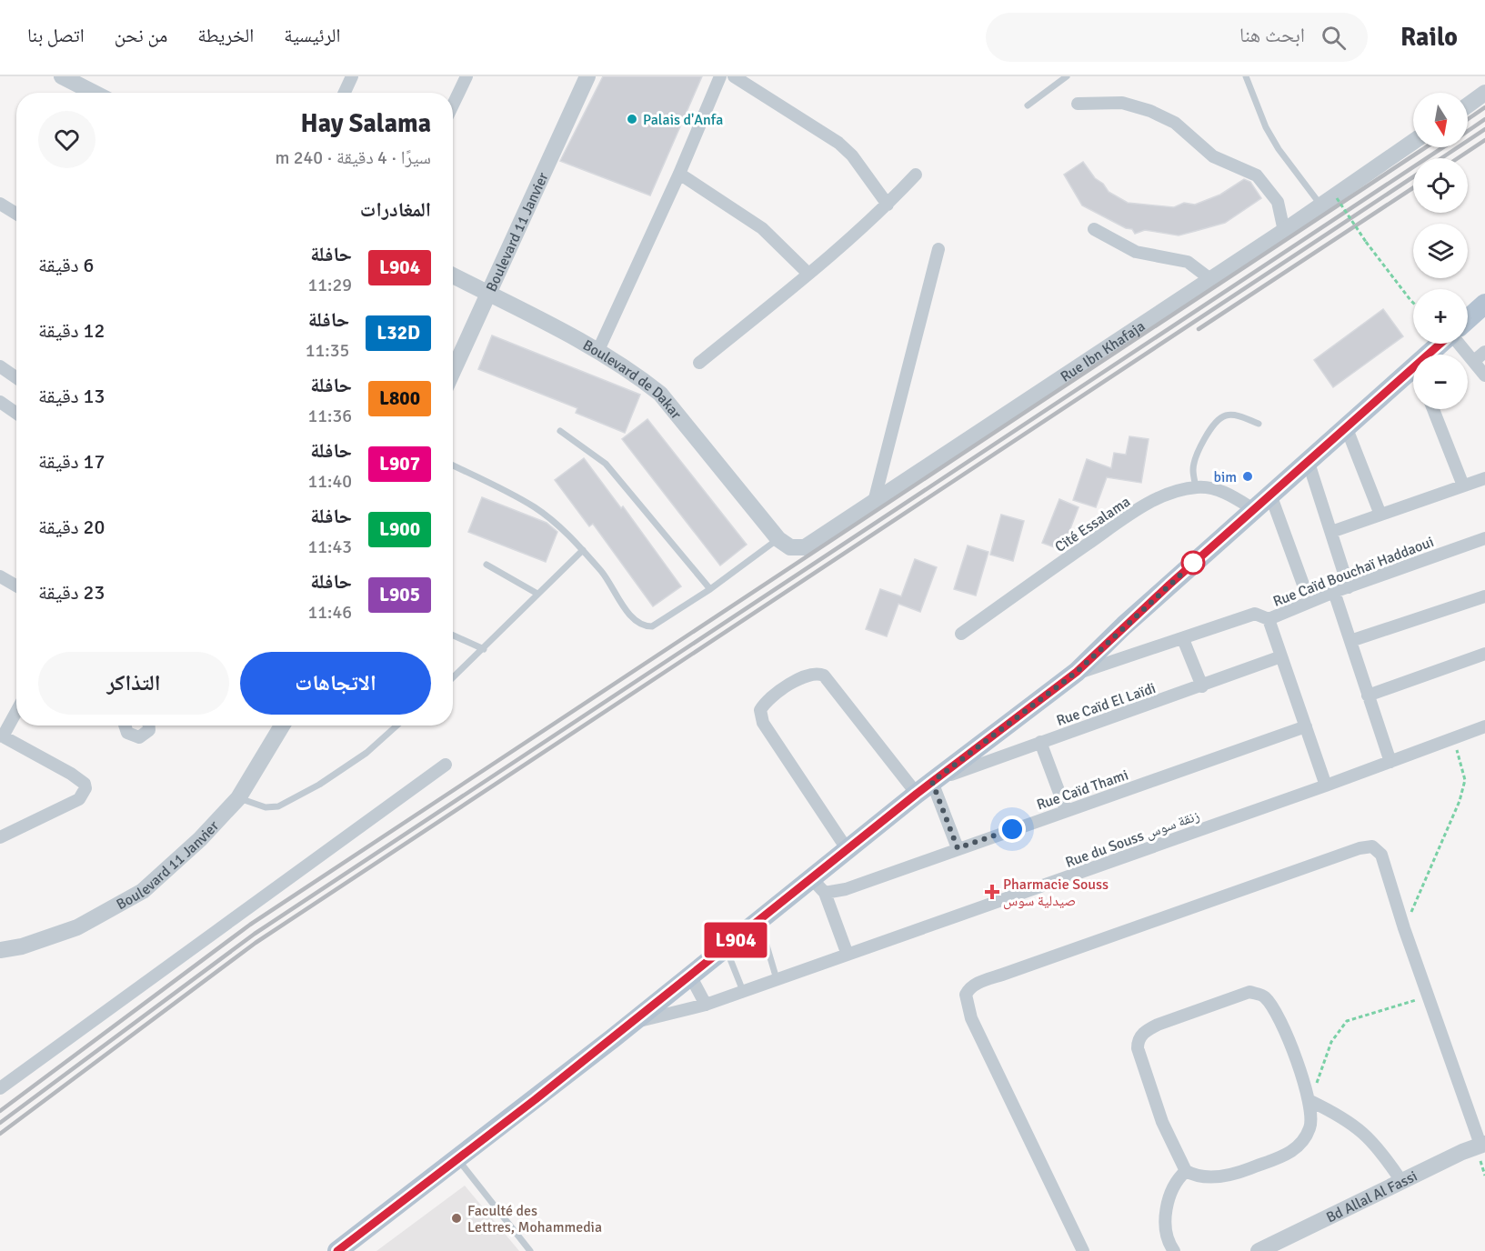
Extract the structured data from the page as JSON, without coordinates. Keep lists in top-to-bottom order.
{
  "streets": {
    "street": [
      "Boulevard 11 Janvier",
      "Rue Ibn Khafaja",
      "Boulevard de Dakar",
      "Cité Essalama",
      "Rue Caïd Bouchaï Haddaoui",
      "Rue Caïd El Laïdi",
      "Rue Caïd Thami",
      "Rue du Souss زنقة سوس",
      "Bd Allal Al Fassi"
    ]
  },
  "crossings": [
    ["Boulevard 11 Janvier", "Boulevard de Dakar"],
    ["Rue Ibn Khafaja", "Boulevard de Dakar"]
  ],
  "places": {
    "other": ["Palais d'Anfa", "bim", "Faculté des Lettres, Mohammedia"],
    "health": ["Pharmacie Souss صيدلية سوس"]
  },
  "lines": ["bus line L904"],
  "north": "bottom",
  "page": {
    "header": "Railo",
    "search": "ابحث هنا",
    "nav": [
      "الرئيسية",
      "الخريطة",
      "من نحن",
      "اتصل بنا"
    ],
    "on_map": "L904",
    "map_buttons": ["+", "−"],
    "heading": [
      ["Hay Salama", "سيرًا · 4 دقيقة · 240 m"],
      "المغادرات"
    ],
    "list": [
      {
        "mark": "L904",
        "name": "حافلة",
        "note": "11:29",
        "value": "6 دقيقة"
      },
      {
        "mark": "L32D",
        "name": "حافلة",
        "note": "11:35",
        "value": "12 دقيقة"
      },
      {
        "mark": "L800",
        "name": "حافلة",
        "note": "11:36",
        "value": "13 دقيقة"
      },
      {
        "mark": "L907",
        "name": "حافلة",
        "note": "11:40",
        "value": "17 دقيقة"
      },
      {
        "mark": "L900",
        "name": "حافلة",
        "note": "11:43",
        "value": "20 دقيقة"
      },
      {
        "mark": "L905",
        "name": "حافلة",
        "note": "11:46",
        "value": "23 دقيقة"
      }
    ],
    "buttons": ["الاتجاهات", "التذاكر"]
  }
}
